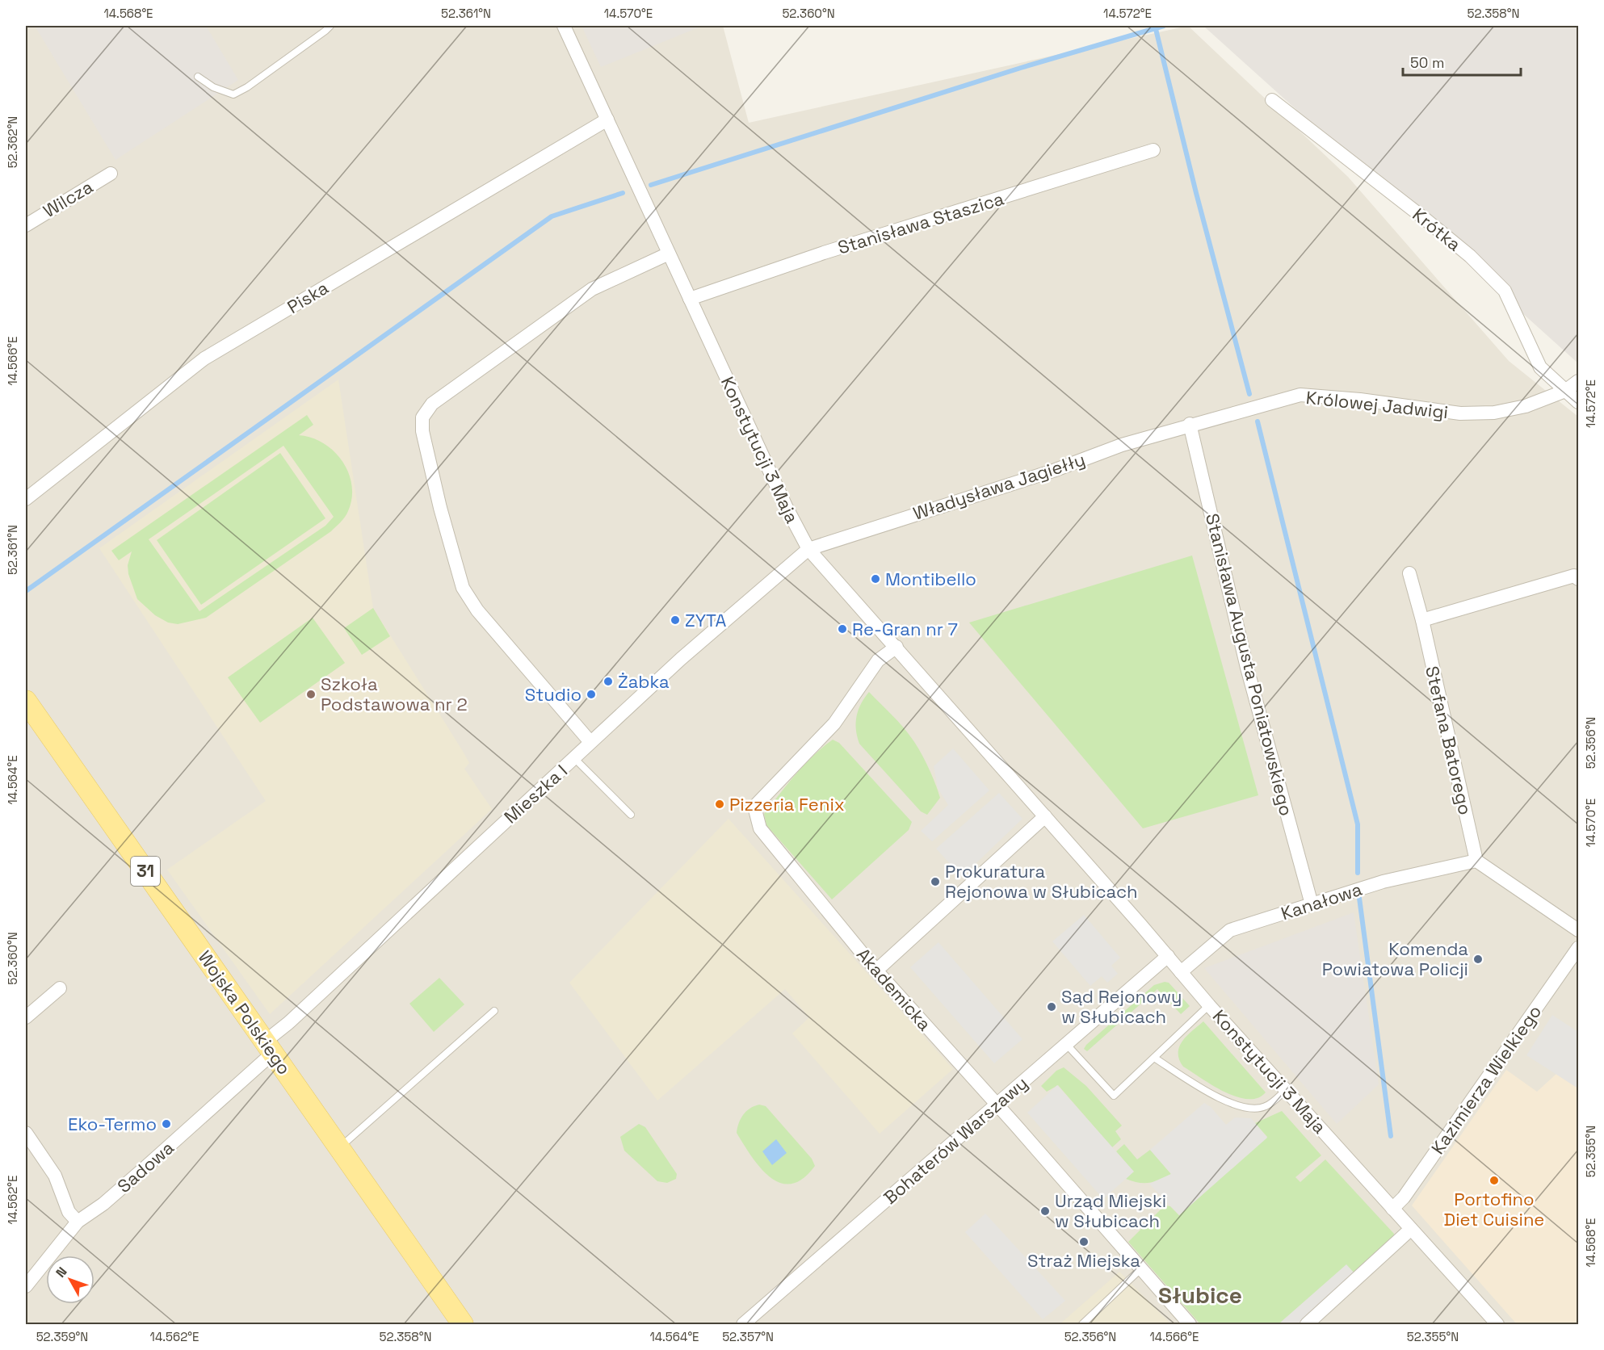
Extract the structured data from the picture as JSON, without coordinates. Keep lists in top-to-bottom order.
{
  "streets": {
    "main road": ["31", "Wojska Polskiego"],
    "street": [
      "Wilcza",
      "Stanisława Staszica",
      "Krótka",
      "Piska",
      "Królowej Jadwigi",
      "Konstytucji 3 Maja",
      "Władysława Jagiełły",
      "Stanisława Augusta Poniatowskiego",
      "Stefana Batorego",
      "Mieszka I",
      "Kanałowa",
      "Akademicka",
      "Kazimierza Wielkiego",
      "Bohaterów Warszawy",
      "Sadowa"
    ]
  },
  "crossings": [
    ["Stanisława Staszica", "Konstytucji 3 Maja"],
    ["Krótka", "Królowej Jadwigi"],
    ["Piska", "Konstytucji 3 Maja"],
    ["Królowej Jadwigi", "Władysława Jagiełły"],
    ["Królowej Jadwigi", "Stanisława Augusta Poniatowskiego"],
    ["Konstytucji 3 Maja", "Władysława Jagiełły"],
    ["Konstytucji 3 Maja", "Mieszka I"],
    ["Konstytucji 3 Maja", "Kanałowa"],
    ["Konstytucji 3 Maja", "Akademicka"],
    ["Konstytucji 3 Maja", "Kazimierza Wielkiego"],
    ["Konstytucji 3 Maja", "Bohaterów Warszawy"],
    ["Władysława Jagiełły", "Stanisława Augusta Poniatowskiego"],
    ["Władysława Jagiełły", "Mieszka I"],
    ["Stanisława Augusta Poniatowskiego", "Kanałowa"],
    ["Stefana Batorego", "Kanałowa"],
    ["Mieszka I", "Wojska Polskiego"],
    ["Mieszka I", "Sadowa"],
    ["Akademicka", "Bohaterów Warszawy"],
    ["Wojska Polskiego", "Sadowa"]
  ],
  "districts": ["Słubice"],
  "places": [
    "Montibello",
    "ZYTA",
    "Re-Gran nr 7",
    "Żabka",
    "Szkoła Podstawowa nr 2",
    "Studio",
    "Pizzeria Fenix",
    "Prokuratura Rejonowa w Słubicach",
    "Komenda Powiatowa Policji",
    "Sąd Rejonowy w Słubicach",
    "Eko-Termo",
    "Portofino Diet Cuisine",
    "Urząd Miejski w Słubicach",
    "Straż Miejska"
  ],
  "scale_bar": "50 m",
  "north": "top left",
  "coordinates": [
    "14.568°E",
    "52.361°N",
    "14.570°E",
    "52.360°N",
    "14.572°E",
    "52.358°N",
    "52.362°N",
    "14.566°E",
    "52.356°N",
    "14.564°E",
    "52.355°N",
    "14.562°E",
    "52.359°N",
    "52.357°N"
  ]
}
